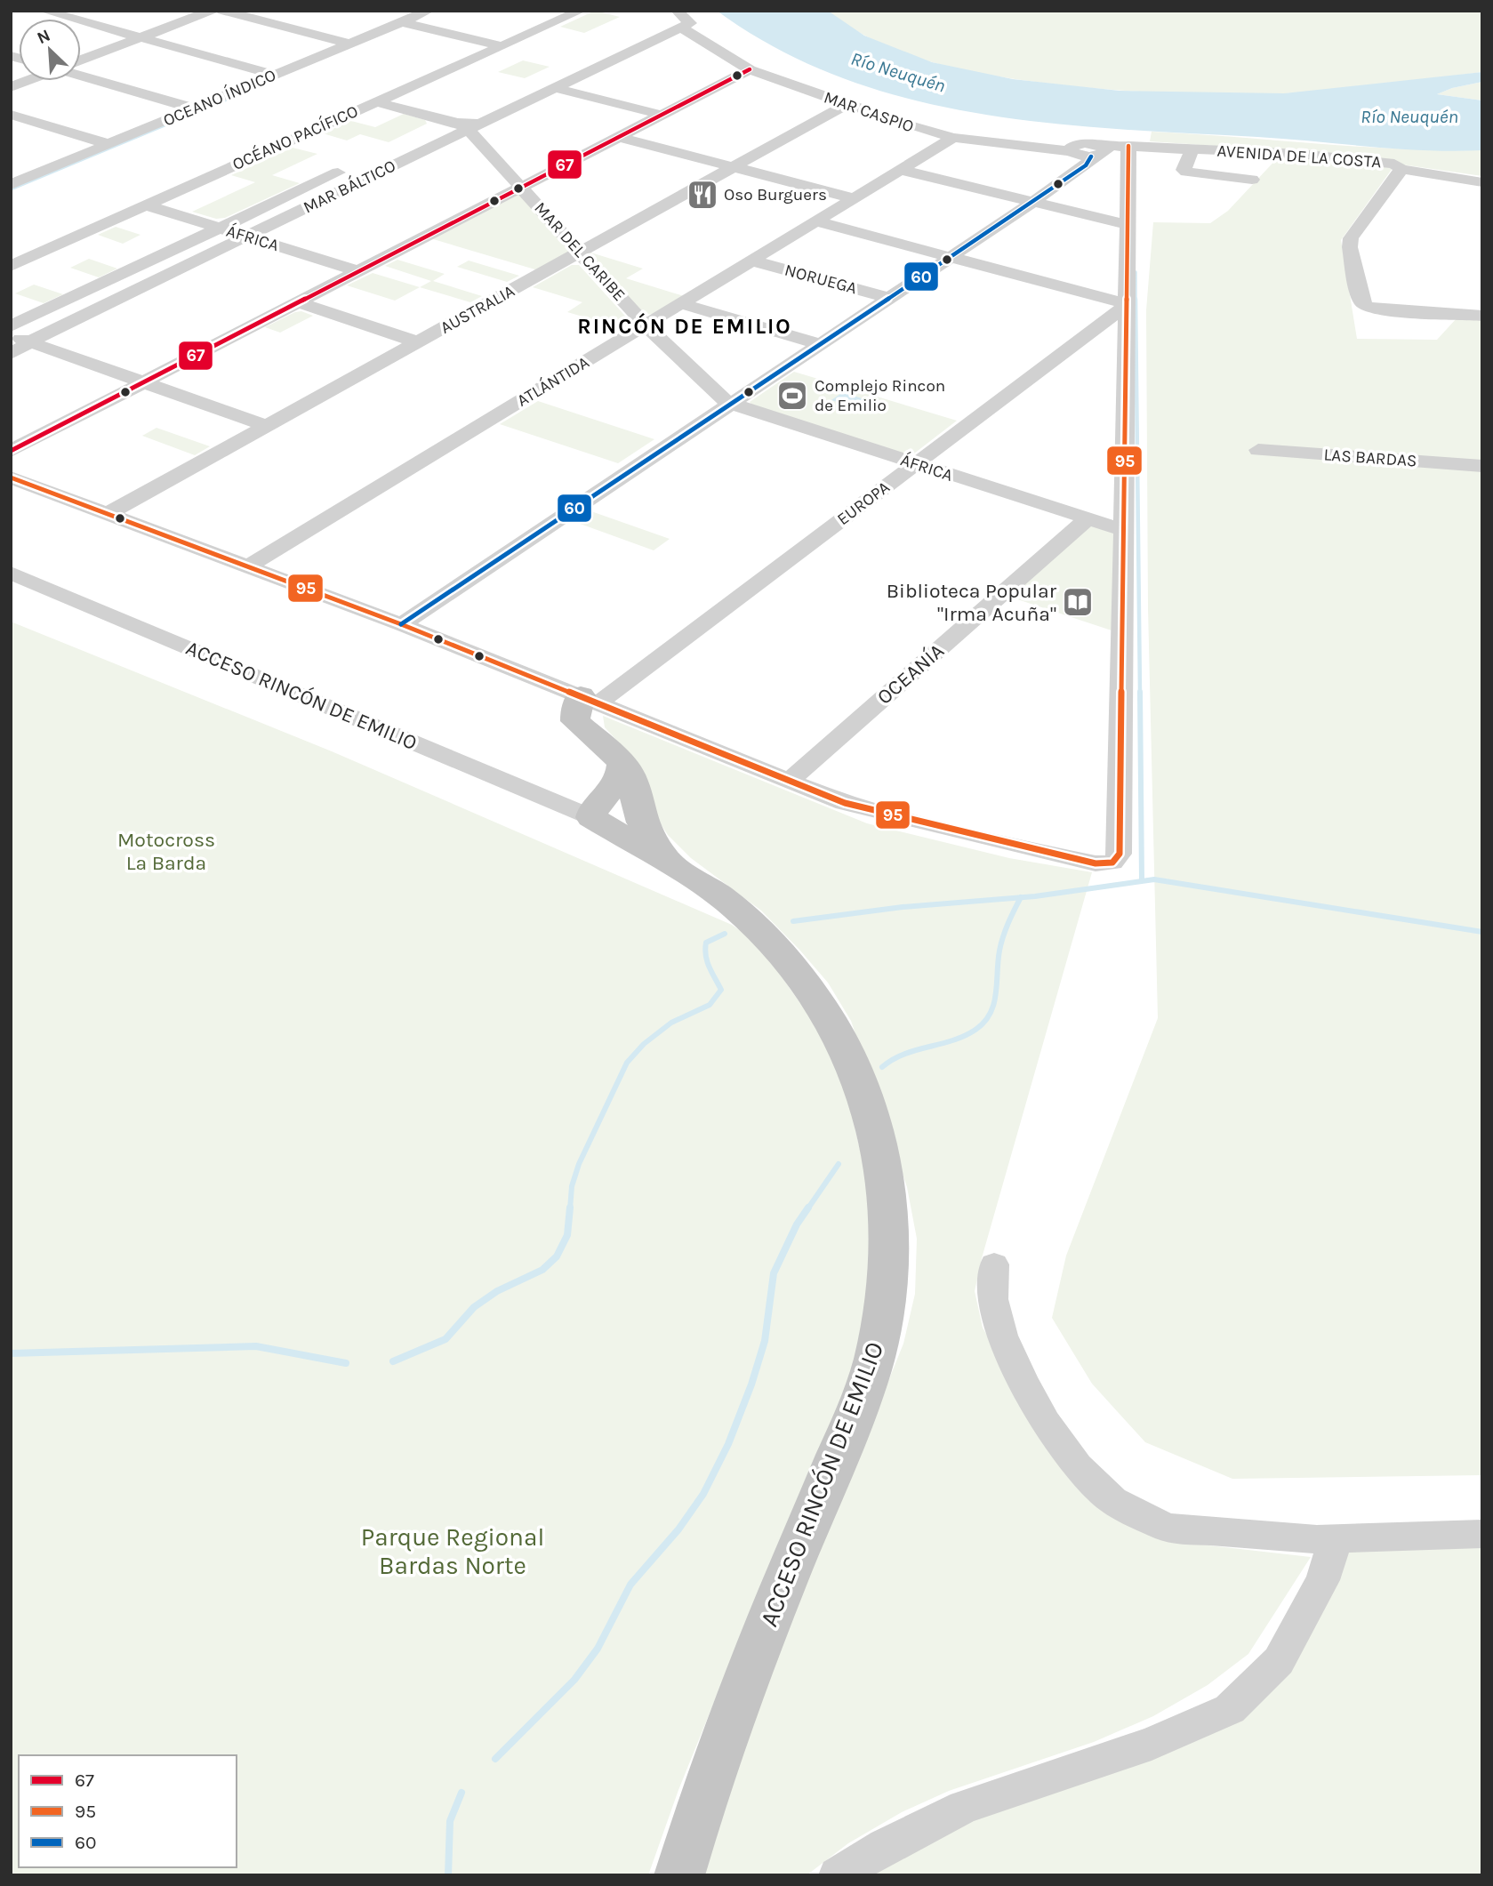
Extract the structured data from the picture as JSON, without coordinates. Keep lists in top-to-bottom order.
{
  "streets": {
    "main road": ["ACCESO RINCÓN DE EMILIO"],
    "street": [
      "OCEANO ÍNDICO",
      "MAR CASPIO",
      "OCÉANO PACÍFICO",
      "AVENIDA DE LA COSTA",
      "MAR BÁLTICO",
      "ÁFRICA",
      "MAR DEL CARIBE",
      "NORUEGA",
      "AUSTRALIA",
      "ATLÁNTIDA",
      "LAS BARDAS",
      "EUROPA",
      "OCEANÍA"
    ]
  },
  "crossings": [
    ["MAR CASPIO", "AVENIDA DE LA COSTA"],
    ["MAR CASPIO", "MAR BÁLTICO"],
    ["MAR CASPIO", "AUSTRALIA"],
    ["MAR CASPIO", "ATLÁNTIDA"],
    ["OCÉANO PACÍFICO", "ÁFRICA"],
    ["MAR BÁLTICO", "ÁFRICA"],
    ["MAR BÁLTICO", "MAR DEL CARIBE"],
    ["ÁFRICA", "MAR DEL CARIBE"],
    ["ÁFRICA", "EUROPA"],
    ["ÁFRICA", "OCEANÍA"],
    ["MAR DEL CARIBE", "AUSTRALIA"],
    ["MAR DEL CARIBE", "ATLÁNTIDA"],
    ["NORUEGA", "ATLÁNTIDA"],
    ["EUROPA", "ACCESO RINCÓN DE EMILIO"]
  ],
  "districts": ["RINCÓN DE EMILIO"],
  "water": ["Río Neuquén"],
  "parks": ["Motocross La Barda", "Parque Regional Bardas Norte"],
  "places": {
    "restaurant": ["Oso Burguers"],
    "sports": ["Complejo Rincon de Emilio"],
    "library": ["Biblioteca Popular \"Irma Acuña\""]
  },
  "lines": ["transit line 67", "transit line 95", "transit line 60"],
  "legend": ["67", "95", "60"],
  "north": "top left"
}
